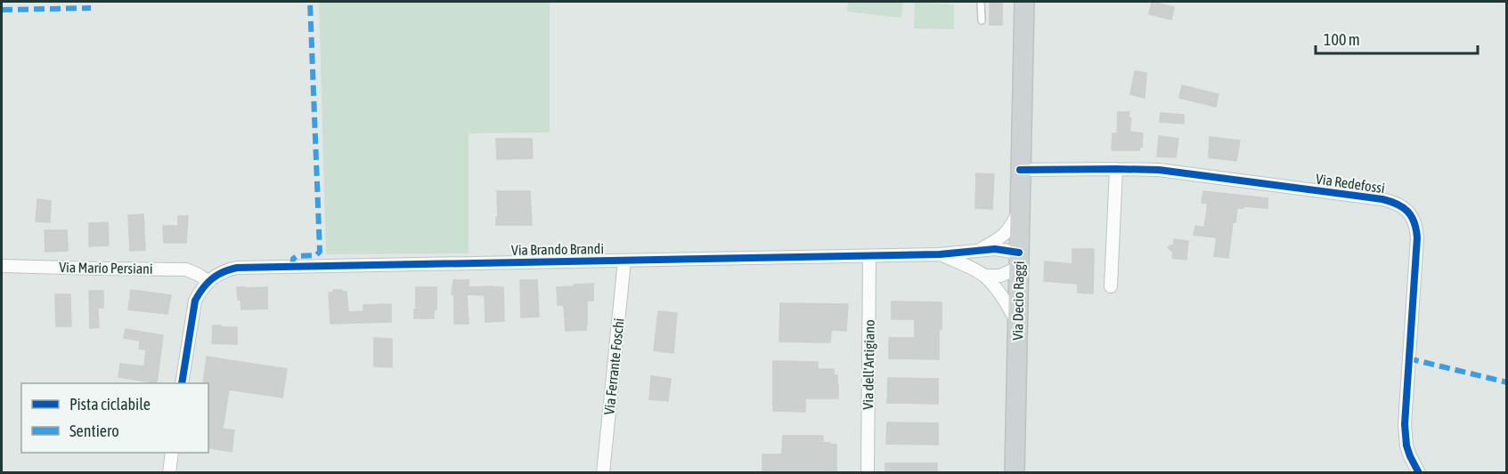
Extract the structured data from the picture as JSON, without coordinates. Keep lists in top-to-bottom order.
{
  "streets": {
    "main road": ["Via Decio Raggi"],
    "street": [
      "Via Redefossi",
      "Via Brando Brandi",
      "Via Mario Persiani",
      "Via dell'Artigiano",
      "Via Ferrante Foschi"
    ]
  },
  "crossings": [
    ["Via Redefossi", "Via Decio Raggi"],
    ["Via Brando Brandi", "Via Mario Persiani"],
    ["Via Brando Brandi", "Via Decio Raggi"],
    ["Via Brando Brandi", "Via dell'Artigiano"],
    ["Via Brando Brandi", "Via Ferrante Foschi"]
  ],
  "legend": ["Pista ciclabile", "Sentiero"],
  "scale_bar": "100 m"
}
